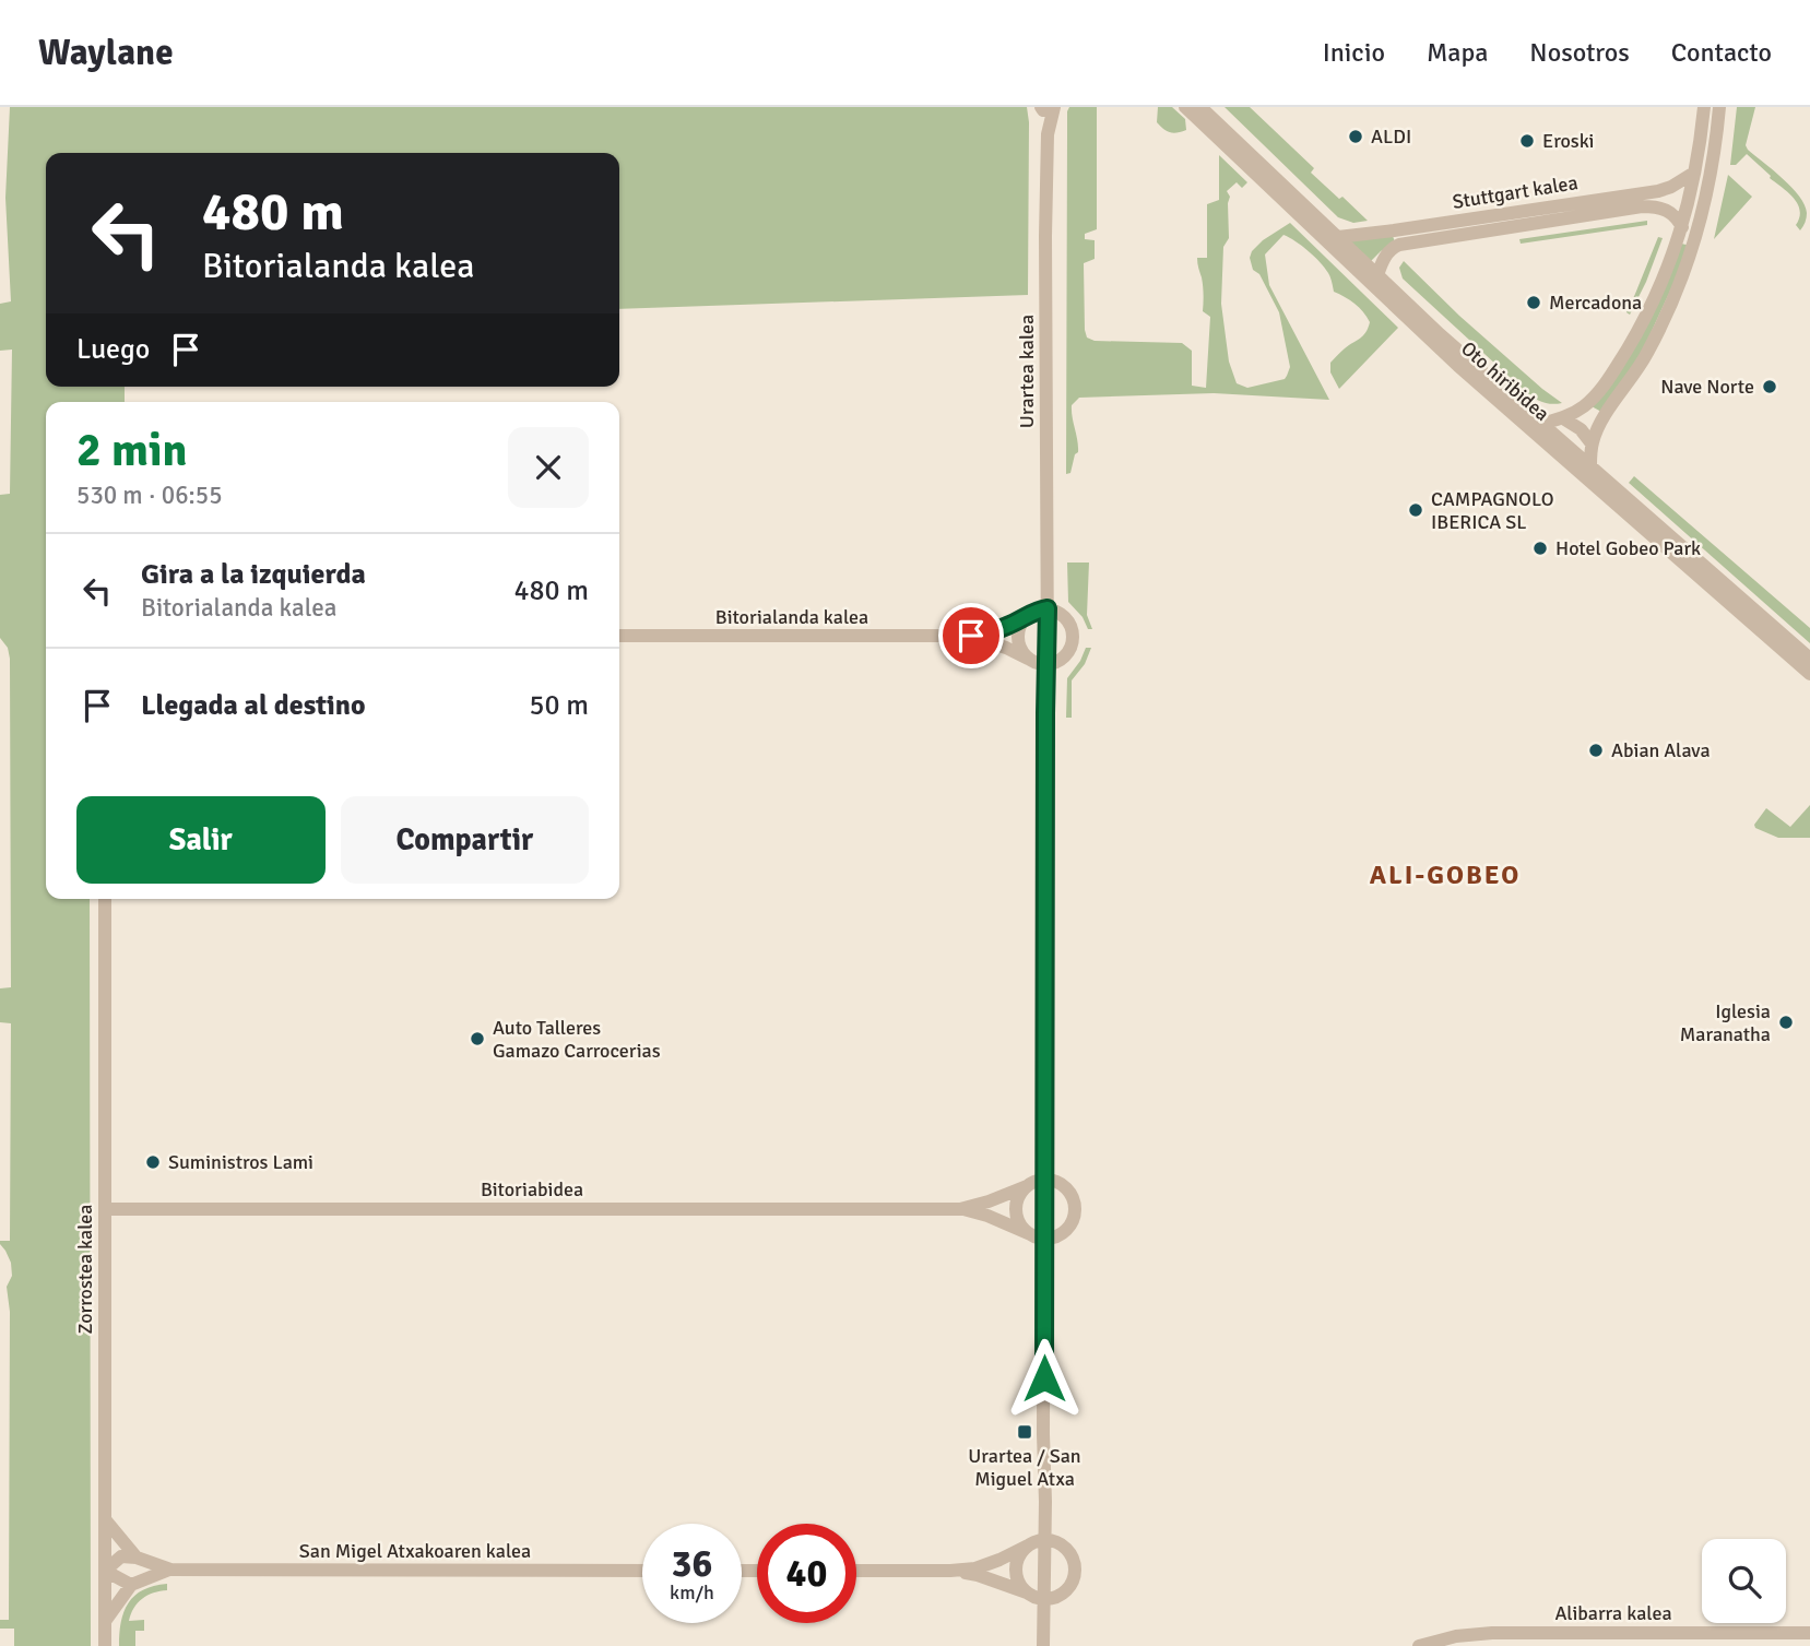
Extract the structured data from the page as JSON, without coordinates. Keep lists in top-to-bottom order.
{
  "streets": {
    "street": [
      "Stuttgart kalea",
      "Urartea kalea",
      "Oto hiribidea",
      "Bitorialanda kalea",
      "Bitoriabidea",
      "Zorrostea kalea",
      "San Migel Atxakoaren kalea",
      "Alibarra kalea"
    ]
  },
  "crossings": [
    ["Stuttgart kalea", "Oto hiribidea"],
    ["Bitoriabidea", "Zorrostea kalea"]
  ],
  "districts": ["ALI-GOBEO"],
  "places": {
    "other": [
      "ALDI",
      "Eroski",
      "Mercadona",
      "Nave Norte",
      "CAMPAGNOLO IBERICA SL",
      "Hotel Gobeo Park",
      "Abian Alava",
      "Iglesia Maranatha",
      "Auto Talleres Gamazo Carrocerias",
      "Suministros Lami"
    ],
    "transit": ["Urartea / San Miguel Atxa"]
  },
  "page": {
    "header": "Waylane",
    "nav": [
      "Inicio",
      "Mapa",
      "Nosotros",
      "Contacto"
    ],
    "turn": ["480 m", "Bitorialanda kalea"],
    "then": "Luego",
    "heading": ["2 min", "530 m · 06:55"],
    "list": [
      {
        "name": "Gira a la izquierda",
        "note": "Bitorialanda kalea",
        "value": "480 m"
      },
      {
        "name": "Llegada al destino",
        "value": "50 m"
      }
    ],
    "buttons": ["Salir", "Compartir"],
    "speed": "36 km/h",
    "limit": "40"
  }
}
